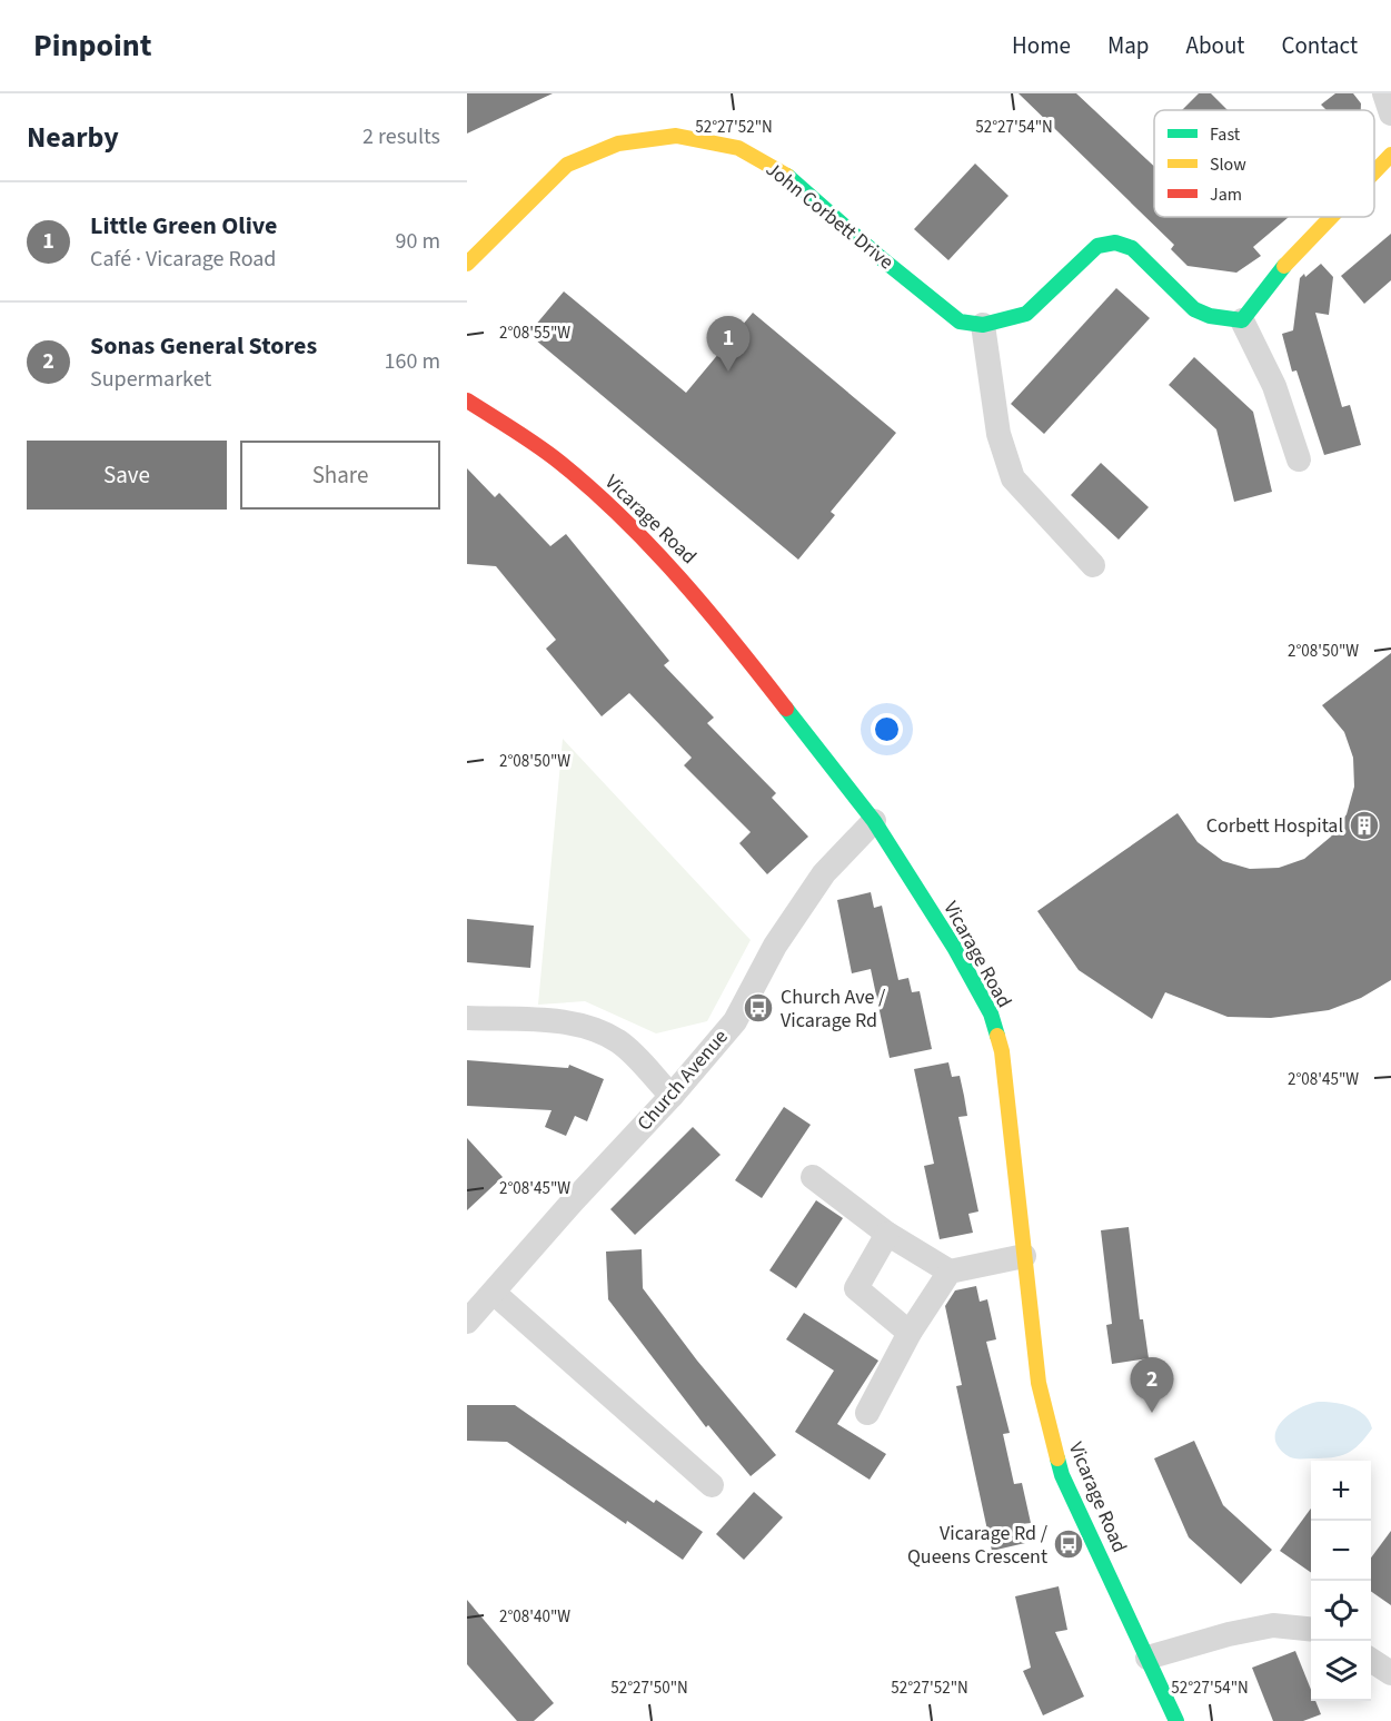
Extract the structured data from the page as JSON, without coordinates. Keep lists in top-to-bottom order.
{
  "streets": {
    "street": ["John Corbett Drive", "Vicarage Road", "Church Avenue"]
  },
  "crossings": [
    ["Vicarage Road", "Church Avenue"]
  ],
  "places": {
    "building": ["Corbett Hospital"],
    "bus stop": ["Church Ave / Vicarage Rd", "Vicarage Rd / Queens Crescent"]
  },
  "legend": ["Fast", "Slow", "Jam"],
  "page": {
    "header": "Pinpoint",
    "nav": [
      "Home",
      "Map",
      "About",
      "Contact"
    ],
    "heading": ["Nearby", "2 results"],
    "list": [
      {
        "mark": "1",
        "name": "Little Green Olive",
        "note": "Café · Vicarage Road",
        "value": "90 m"
      },
      {
        "mark": "2",
        "name": "Sonas General Stores",
        "note": "Supermarket",
        "value": "160 m"
      }
    ],
    "pins": ["1", "2"],
    "buttons": ["Save", "Share"],
    "map_buttons": ["+", "−"]
  },
  "coordinates": [
    "52°27'52\"N",
    "52°27'54\"N",
    "2°08'55\"W",
    "2°08'50\"W",
    "2°08'45\"W",
    "2°08'40\"W",
    "52°27'50\"N"
  ]
}
